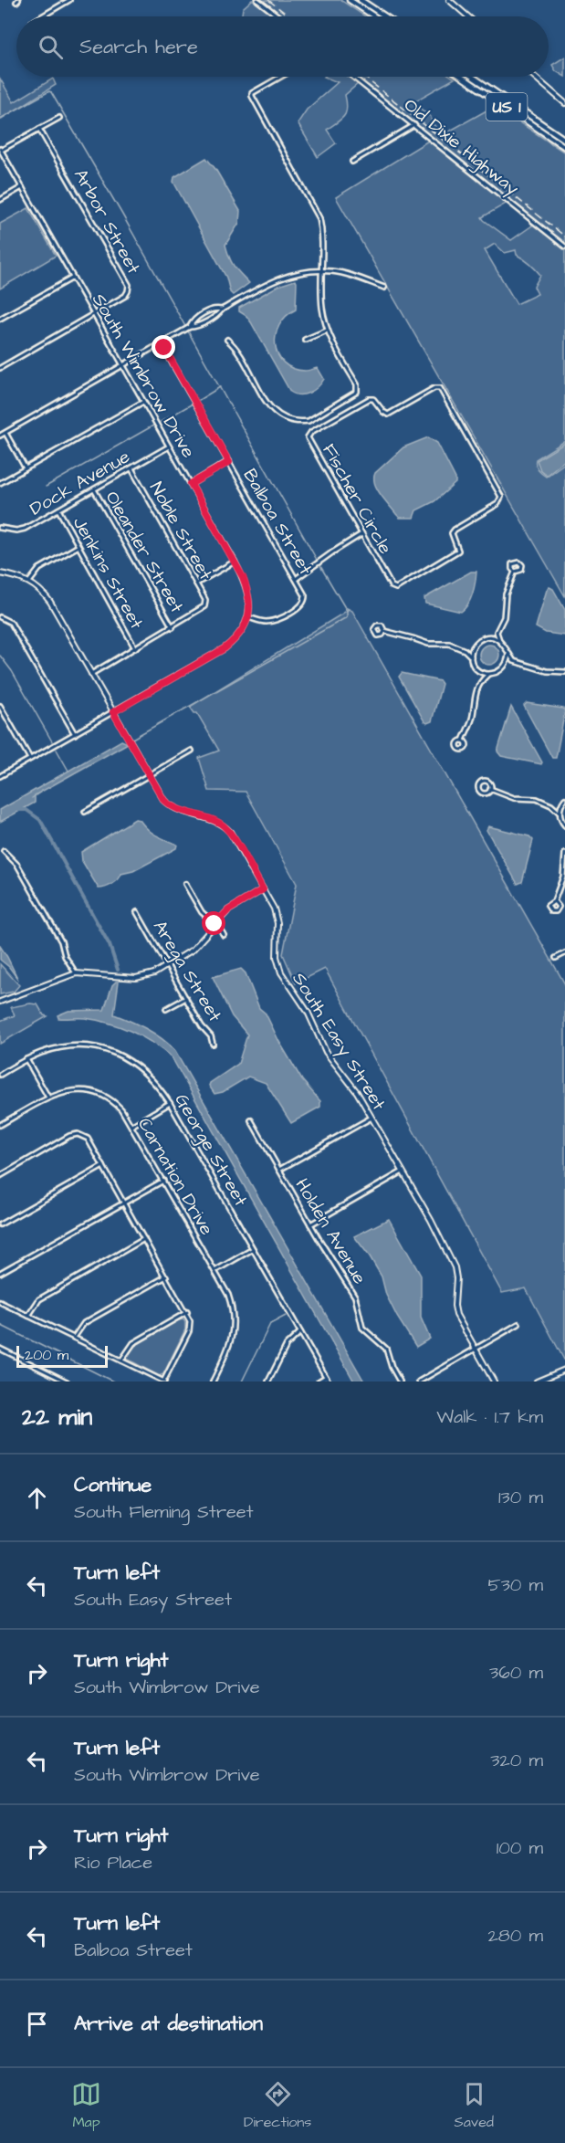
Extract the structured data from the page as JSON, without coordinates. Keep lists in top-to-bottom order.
{
  "streets": {
    "main road": ["US 1"],
    "street": [
      "Old Dixie Highway",
      "Arbor Street",
      "South Wimbrow Drive",
      "Dock Avenue",
      "Fischer Circle",
      "Balboa Street",
      "Noble Street",
      "Oleander Street",
      "Jenkins Street",
      "Arega Street",
      "South Easy Street",
      "George Street",
      "Carnation Drive",
      "Holden Avenue"
    ]
  },
  "crossings": [
    ["Arbor Street", "South Wimbrow Drive"],
    ["South Wimbrow Drive", "Dock Avenue"],
    ["South Wimbrow Drive", "Balboa Street"],
    ["Dock Avenue", "Noble Street"],
    ["Dock Avenue", "Oleander Street"],
    ["Dock Avenue", "Jenkins Street"],
    ["Noble Street", "Oleander Street"]
  ],
  "scale_bar": "200 m",
  "page": {
    "search": "Search here",
    "scale": "200 m",
    "heading": ["22 min", "Walk · 1.7 km"],
    "list": [
      ["Continue", "South Fleming Street", "130 m"],
      ["Turn left", "South Easy Street", "530 m"],
      ["Turn right", "South Wimbrow Drive", "360 m"],
      ["Turn left", "South Wimbrow Drive", "320 m"],
      ["Turn right", "Rio Place", "100 m"],
      ["Turn left", "Balboa Street", "280 m"],
      "Arrive at destination"
    ],
    "nav": ["Map", "Directions", "Saved"]
  }
}
